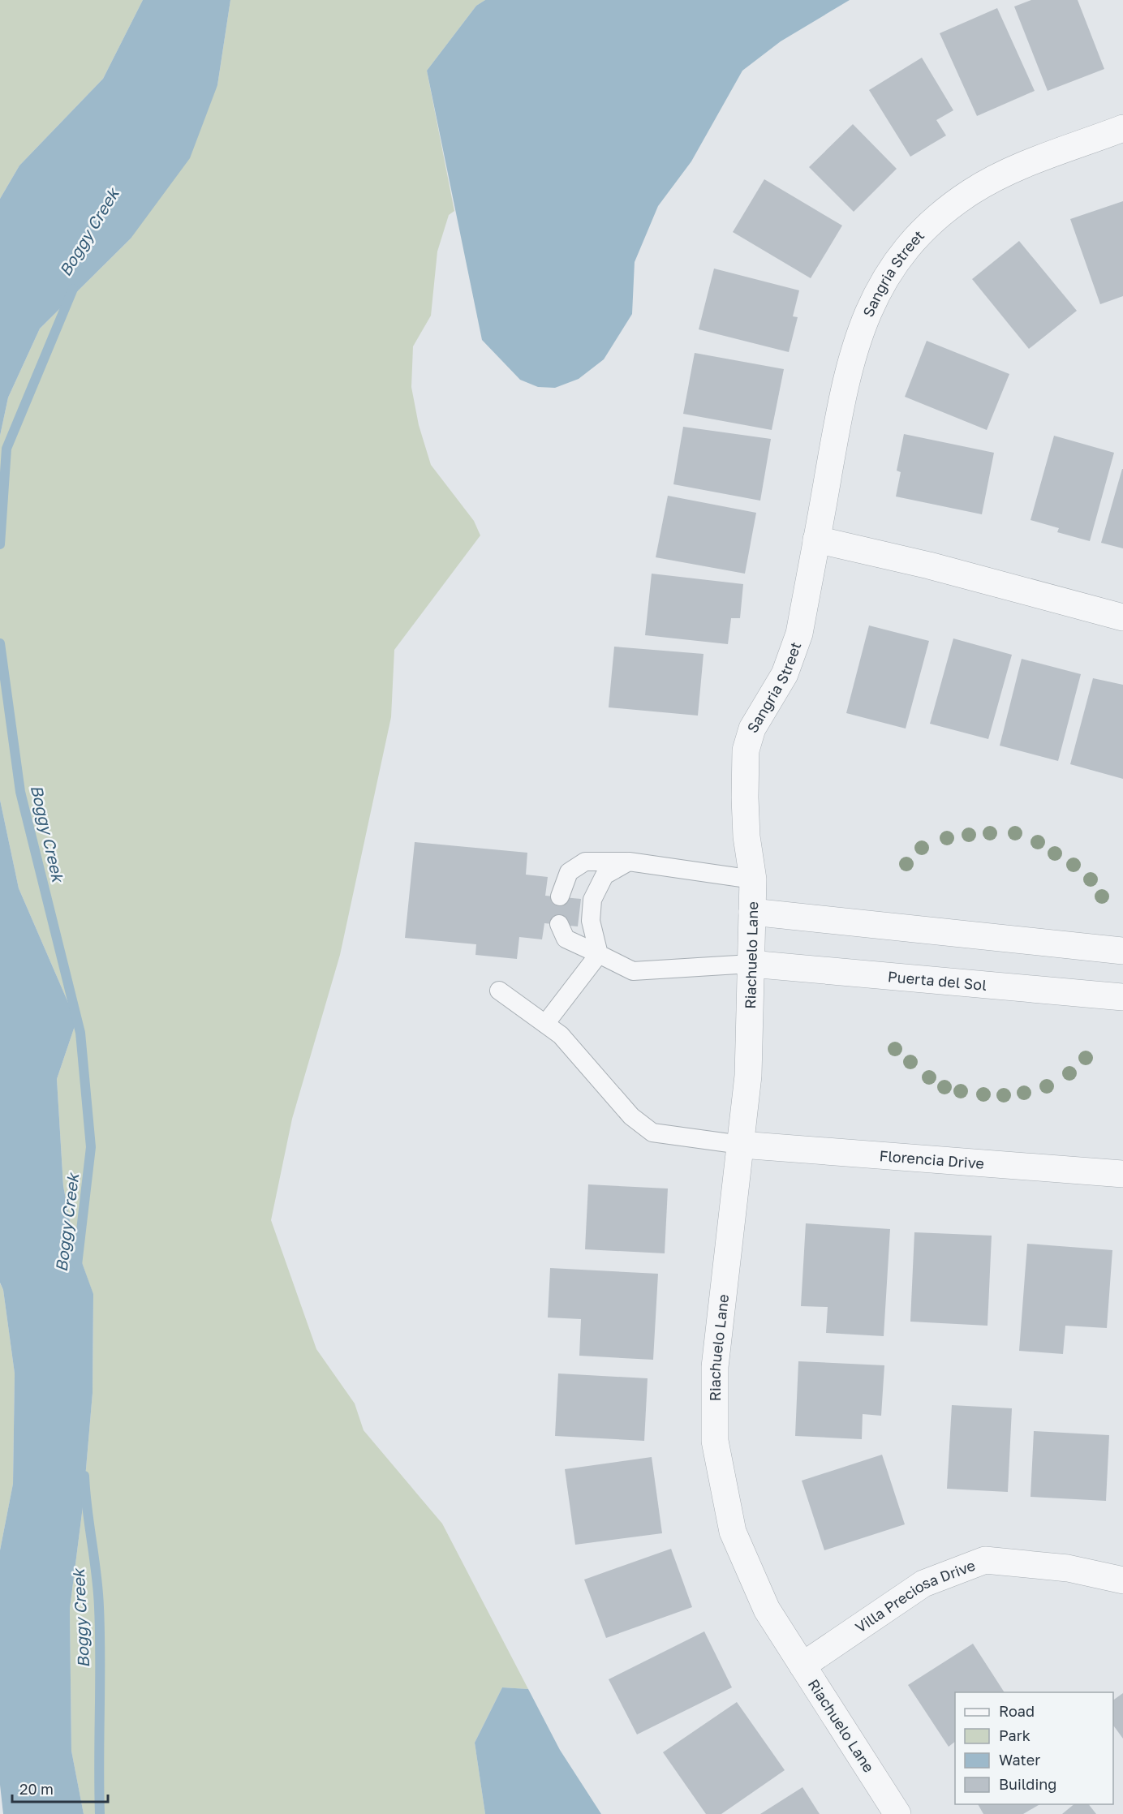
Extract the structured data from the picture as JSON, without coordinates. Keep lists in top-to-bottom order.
{
  "streets": {
    "street": [
      "Sangria Street",
      "Riachuelo Lane",
      "Puerta del Sol",
      "Florencia Drive",
      "Villa Preciosa Drive"
    ]
  },
  "crossings": [
    ["Sangria Street", "Riachuelo Lane"],
    ["Riachuelo Lane", "Puerta del Sol"],
    ["Riachuelo Lane", "Florencia Drive"],
    ["Riachuelo Lane", "Villa Preciosa Drive"]
  ],
  "water": ["Boggy Creek"],
  "legend": [
    "Road",
    "Park",
    "Water",
    "Building"
  ],
  "scale_bar": "20 m"
}
